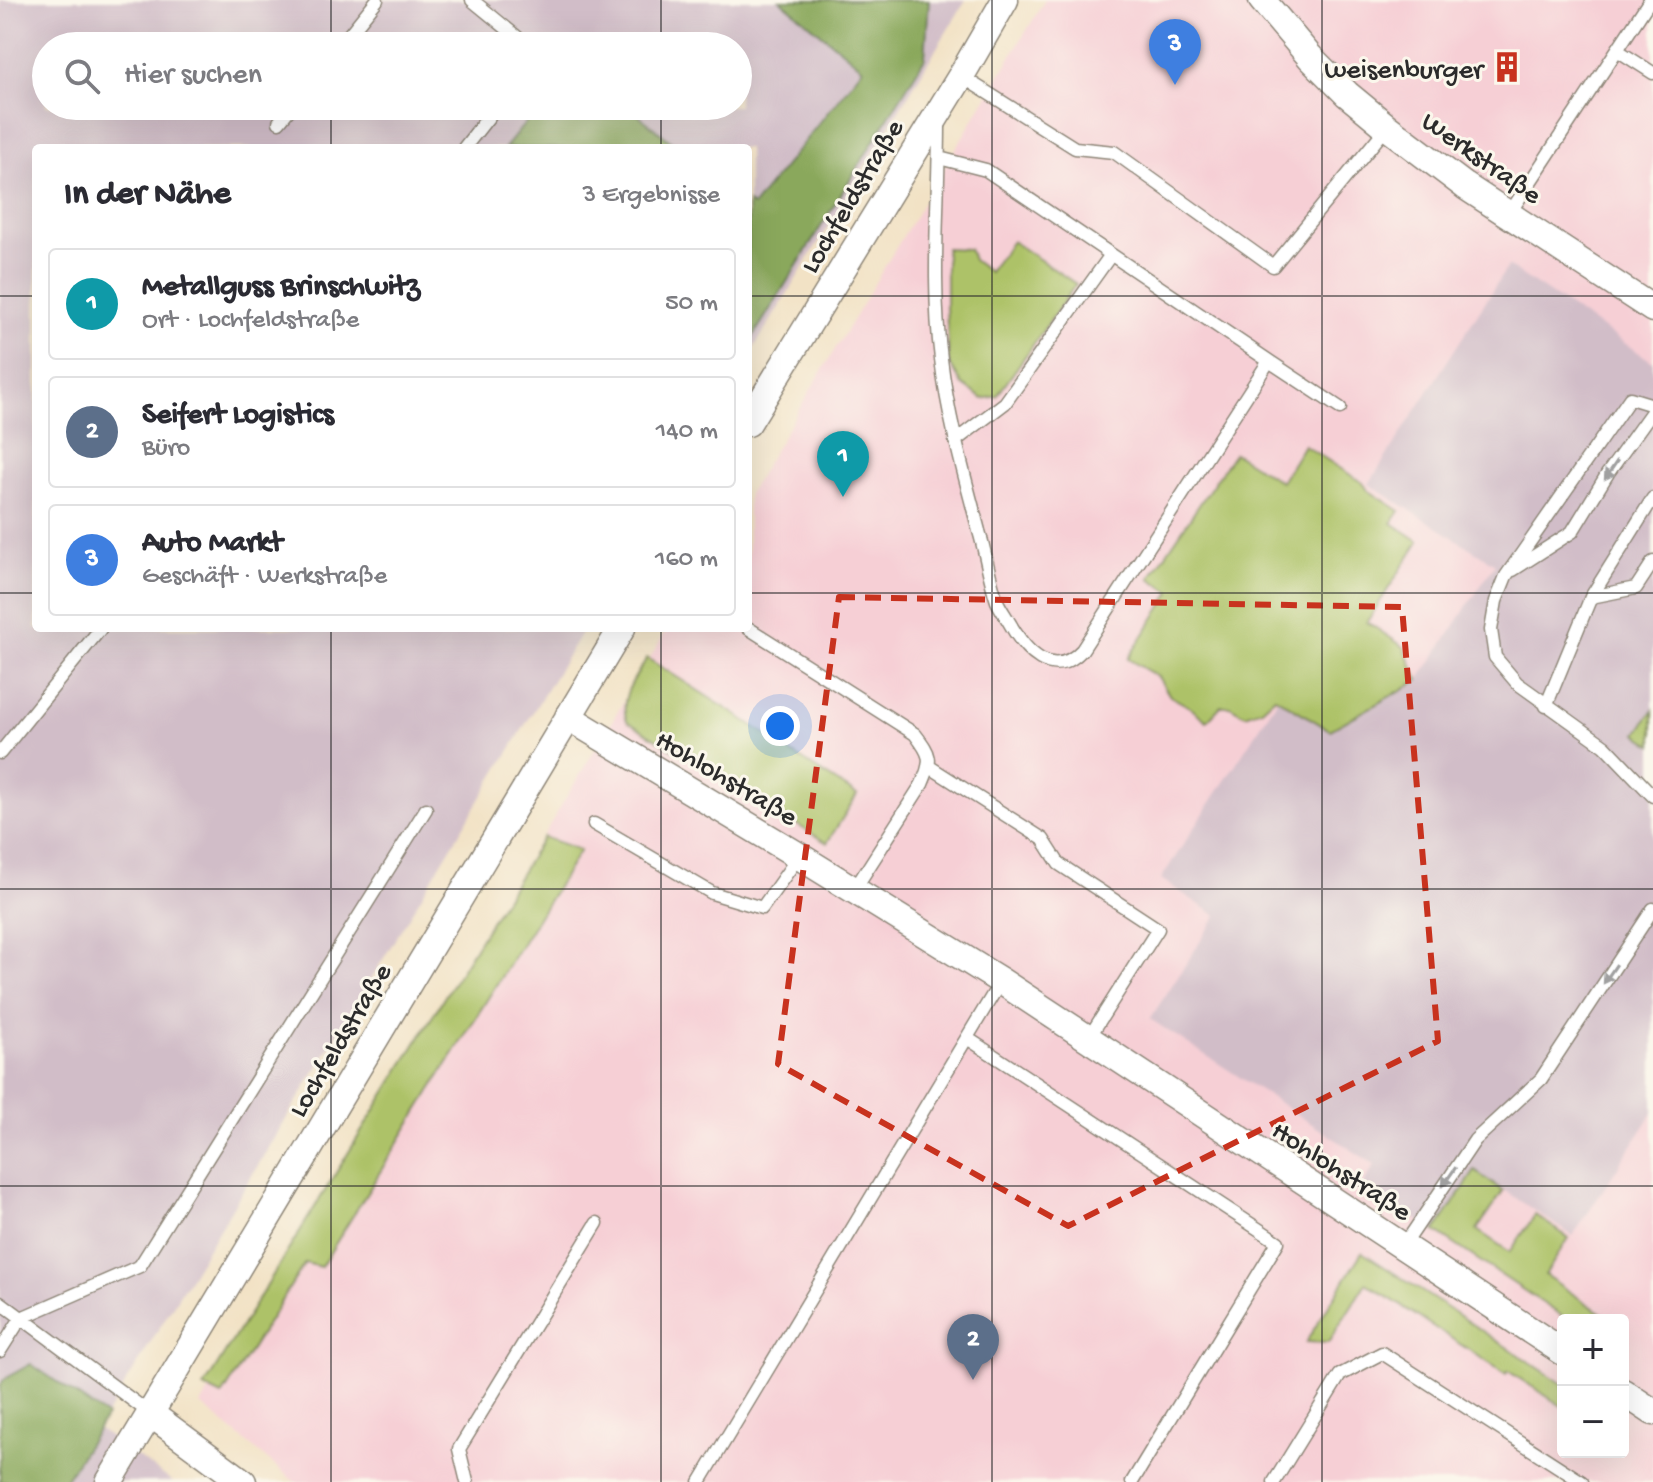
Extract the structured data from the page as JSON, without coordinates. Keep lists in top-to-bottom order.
{
  "streets": {
    "street": ["Werkstraße", "Lochfeldstraße", "Hohlohstraße"]
  },
  "crossings": [
    ["Lochfeldstraße", "Hohlohstraße"]
  ],
  "places": {
    "building": ["weisenburger"]
  },
  "page": {
    "pins": ["3", "1", "2"],
    "search": "Hier suchen",
    "heading": ["In der Nähe", "3 Ergebnisse"],
    "list": [
      {
        "mark": "1",
        "name": "Metallguss Brinschwitz",
        "note": "Ort · Lochfeldstraße",
        "value": "50 m"
      },
      {
        "mark": "2",
        "name": "Seifert Logistics",
        "note": "Büro",
        "value": "140 m"
      },
      {
        "mark": "3",
        "name": "Auto Markt",
        "note": "Geschäft · Werkstraße",
        "value": "160 m"
      }
    ],
    "map_buttons": ["+", "−"]
  }
}
